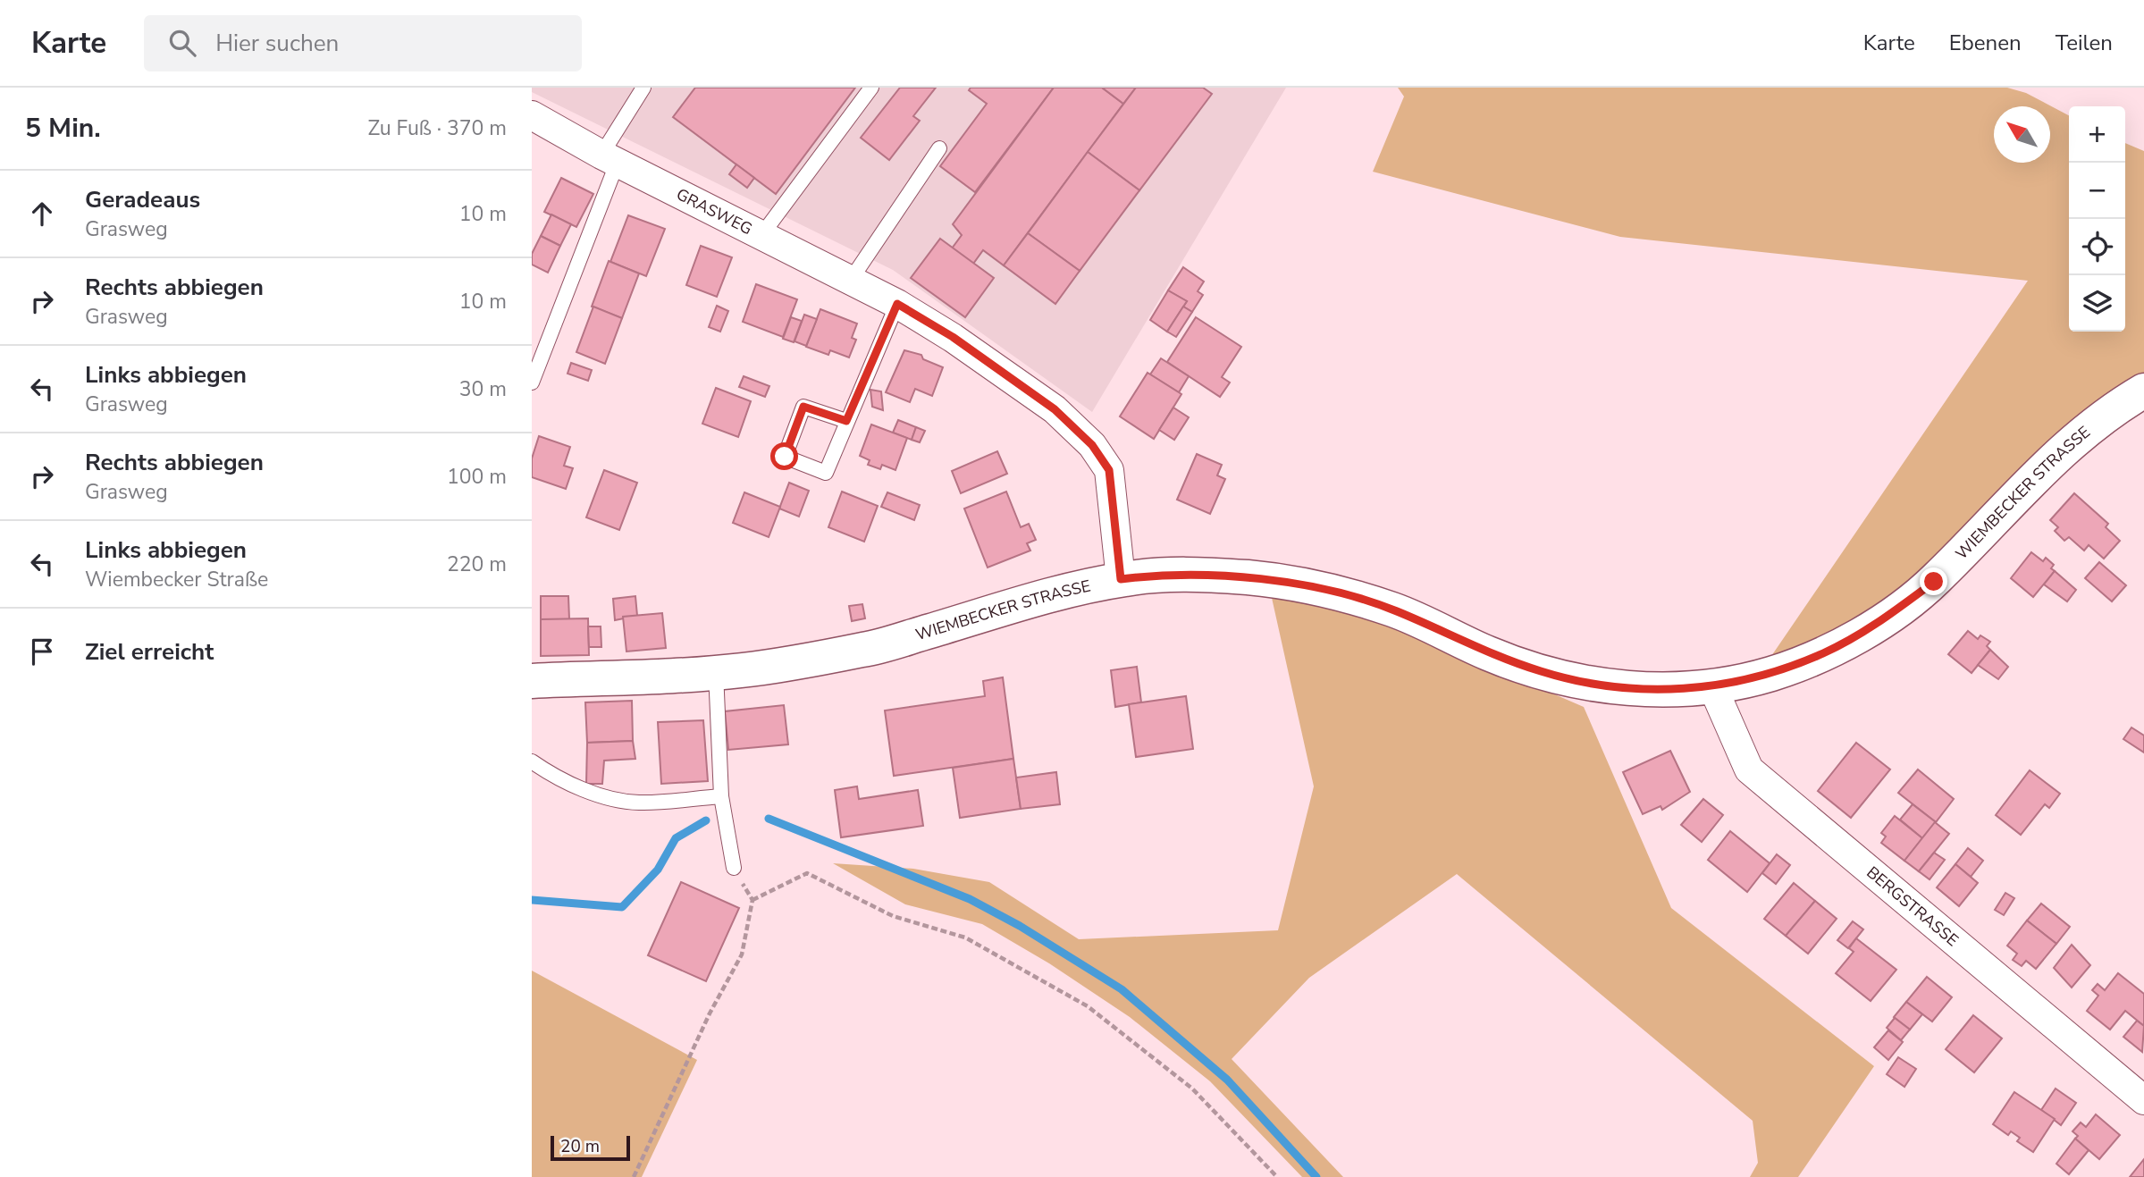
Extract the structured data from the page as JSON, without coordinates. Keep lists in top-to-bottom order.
{
  "streets": {
    "street": ["GRASWEG", "WIEMBECKER STRASSE", "BERGSTRASSE"]
  },
  "crossings": [
    ["GRASWEG", "WIEMBECKER STRASSE"],
    ["WIEMBECKER STRASSE", "BERGSTRASSE"]
  ],
  "scale_bar": "20 m",
  "north": "top left",
  "page": {
    "header": "Karte",
    "search": "Hier suchen",
    "nav": ["Karte", "Ebenen", "Teilen"],
    "heading": ["5 Min.", "Zu Fuß · 370 m"],
    "map_buttons": ["+", "−"],
    "list": [
      ["Geradeaus", "Grasweg", "10 m"],
      ["Rechts abbiegen", "Grasweg", "10 m"],
      ["Links abbiegen", "Grasweg", "30 m"],
      ["Rechts abbiegen", "Grasweg", "100 m"],
      ["Links abbiegen", "Wiembecker Straße", "220 m"],
      "Ziel erreicht"
    ],
    "scale": "20 m"
  }
}
